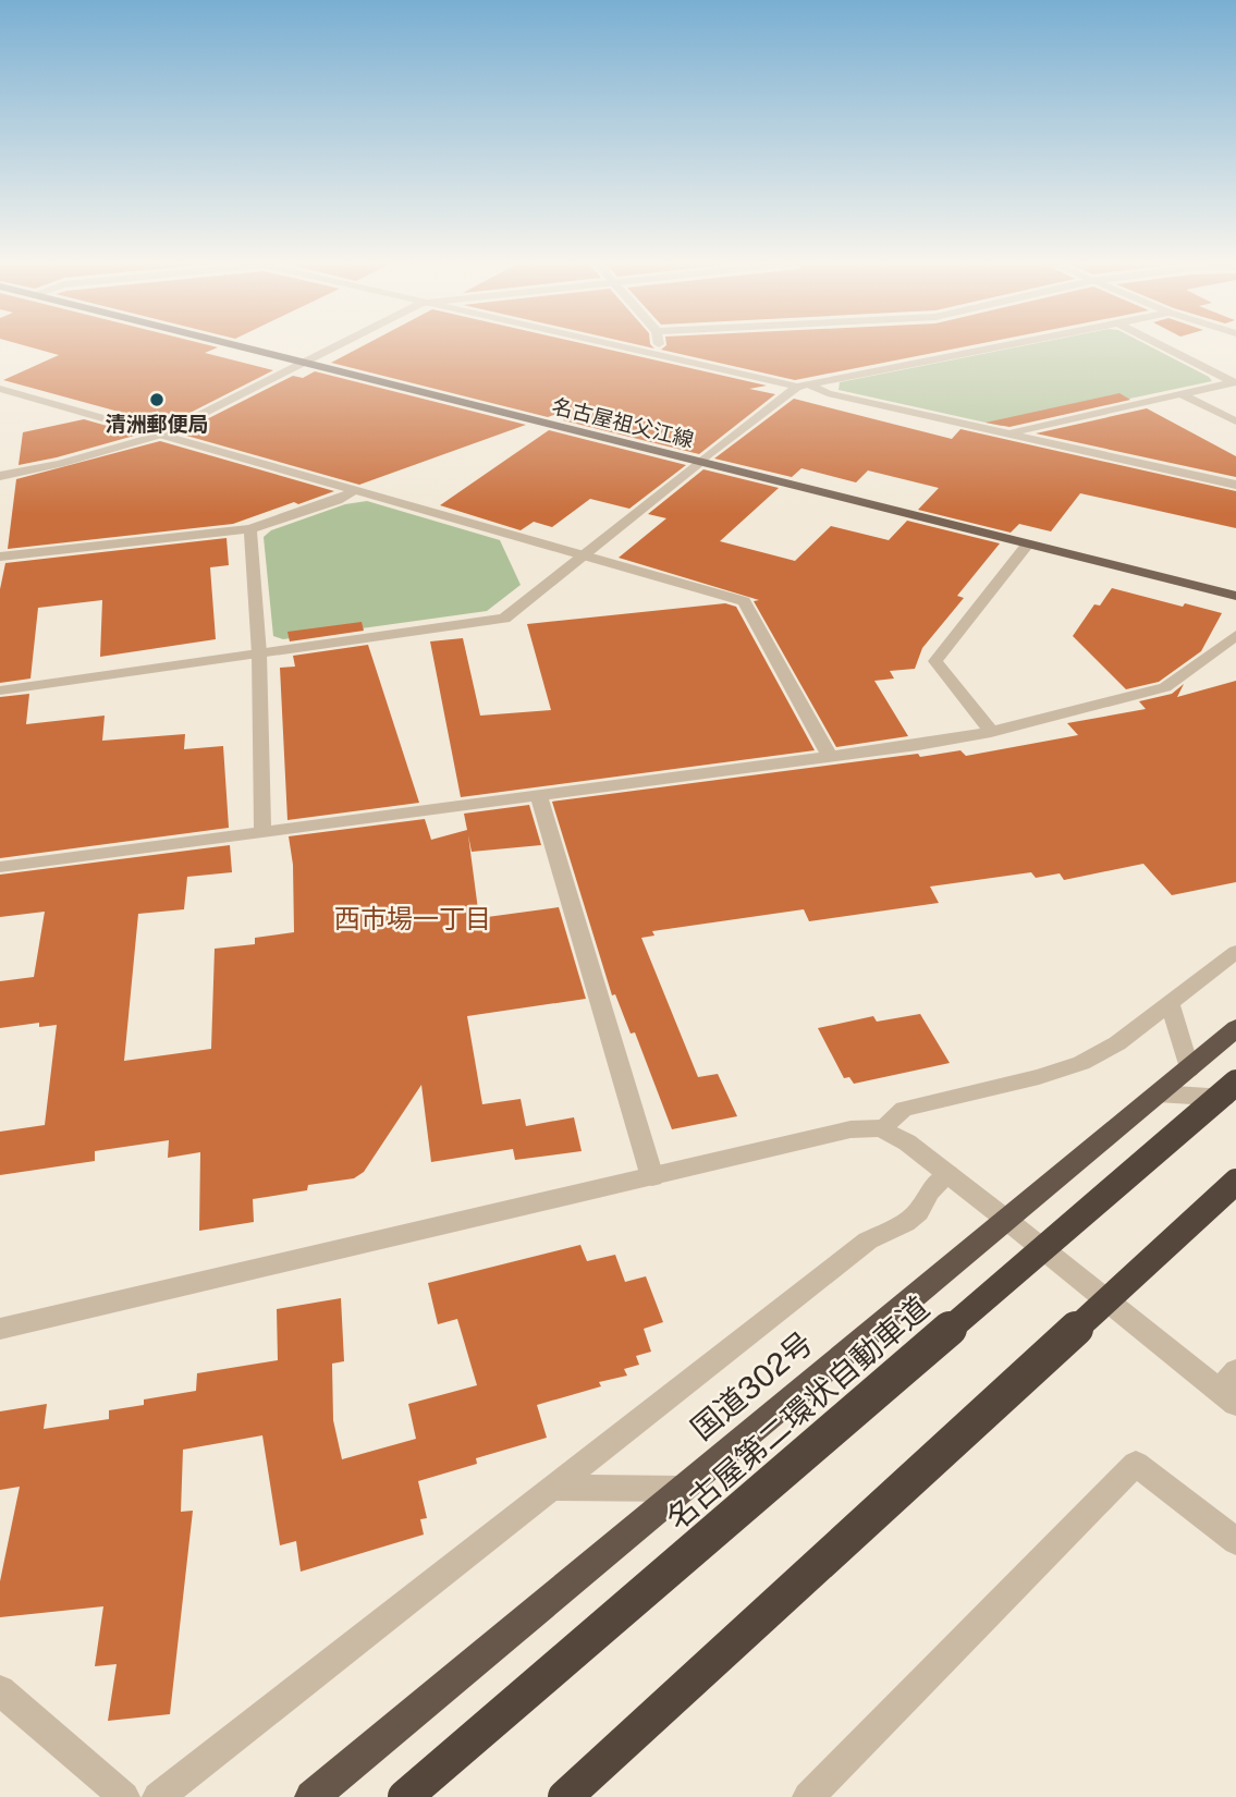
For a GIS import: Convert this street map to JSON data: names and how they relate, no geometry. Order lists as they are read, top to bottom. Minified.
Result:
{"streets":{"highway":["国道302号","名古屋第二環状自動車道"],"main road":["名古屋祖父江線"]},"districts":["西市場一丁目"],"places":["清洲郵便局"]}
